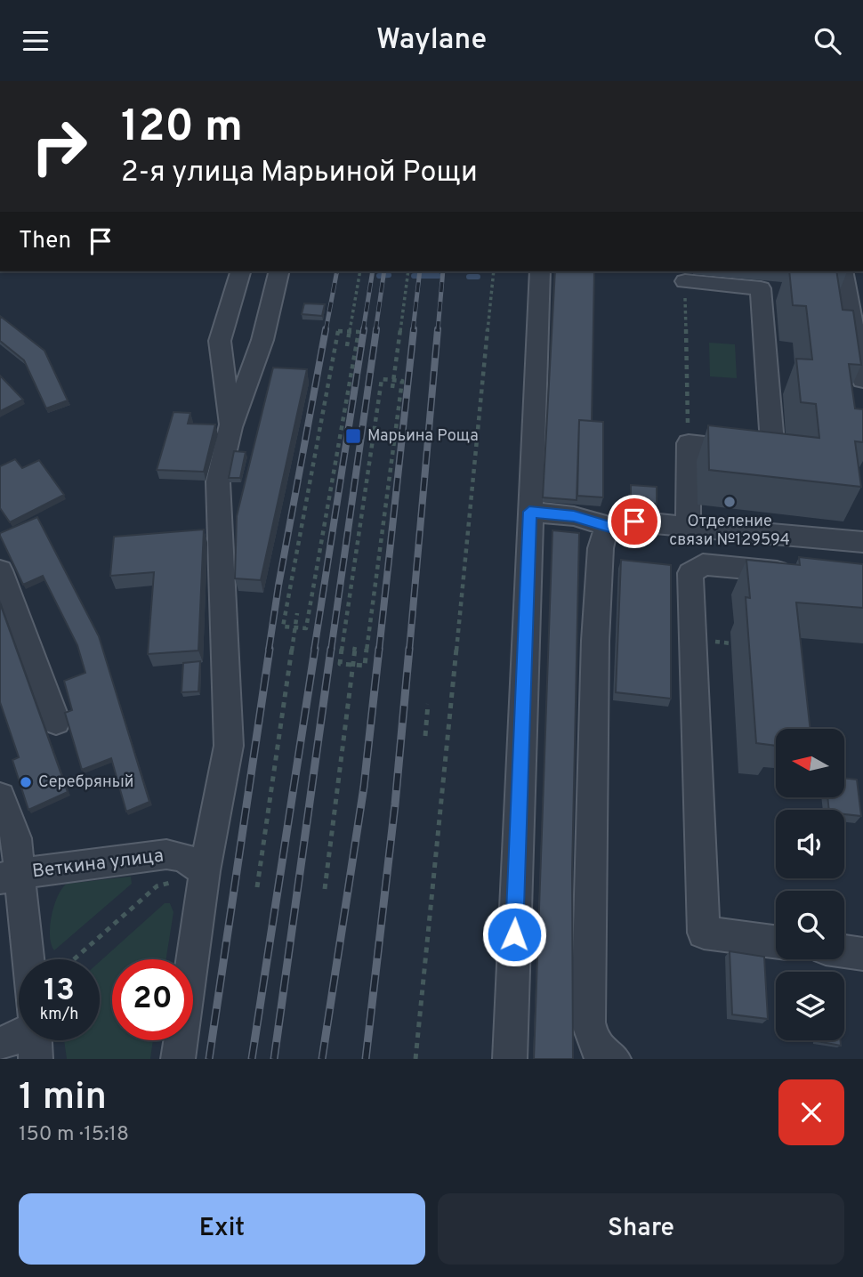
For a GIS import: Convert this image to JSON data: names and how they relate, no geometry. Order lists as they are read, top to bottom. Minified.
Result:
{"streets":{"street":["Веткина улица"]},"places":{"transit":["Марьина Роща"],"other":["Отделение связи №129594","Серебряный"]},"north":"left","page":{"header":"Waylane","turn":["120 m","2-я улица Марьиной Рощи"],"then":"Then","speed":"13 km/h","limit":"20","heading":["1 min","150 m · 15:18"],"buttons":["Exit","Share"]}}
